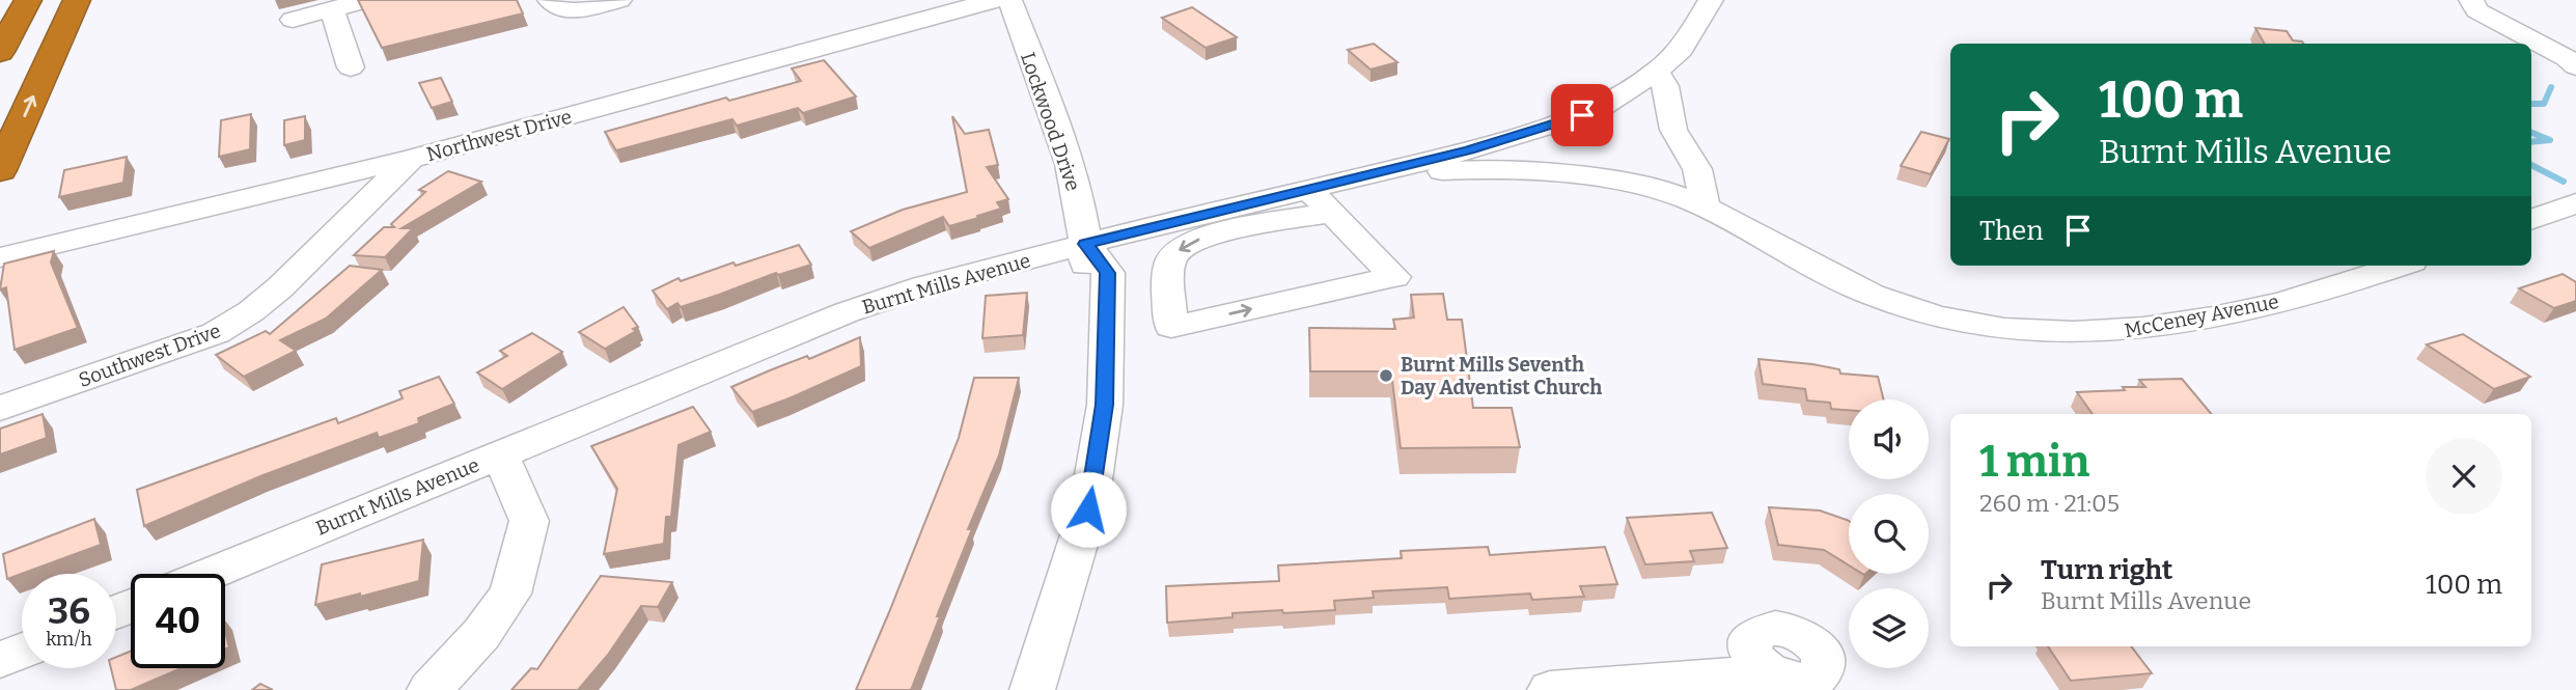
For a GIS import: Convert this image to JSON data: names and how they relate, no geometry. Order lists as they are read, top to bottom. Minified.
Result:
{"streets":{"street":["Lockwood Drive","Northwest Drive","Burnt Mills Avenue","McCeney Avenue","Southwest Drive"]},"crossings":[["Lockwood Drive","Burnt Mills Avenue"],["Northwest Drive","Southwest Drive"],["Burnt Mills Avenue","McCeney Avenue"]],"places":["Burnt Mills Seventh Day Adventist Church"],"page":{"turn":["100 m","Burnt Mills Avenue"],"then":"Then","heading":["1 min","260 m · 21:05"],"list":[{"name":"Turn right","note":"Burnt Mills Avenue","value":"100 m"}],"speed":"36 km/h","limit":"40"}}
